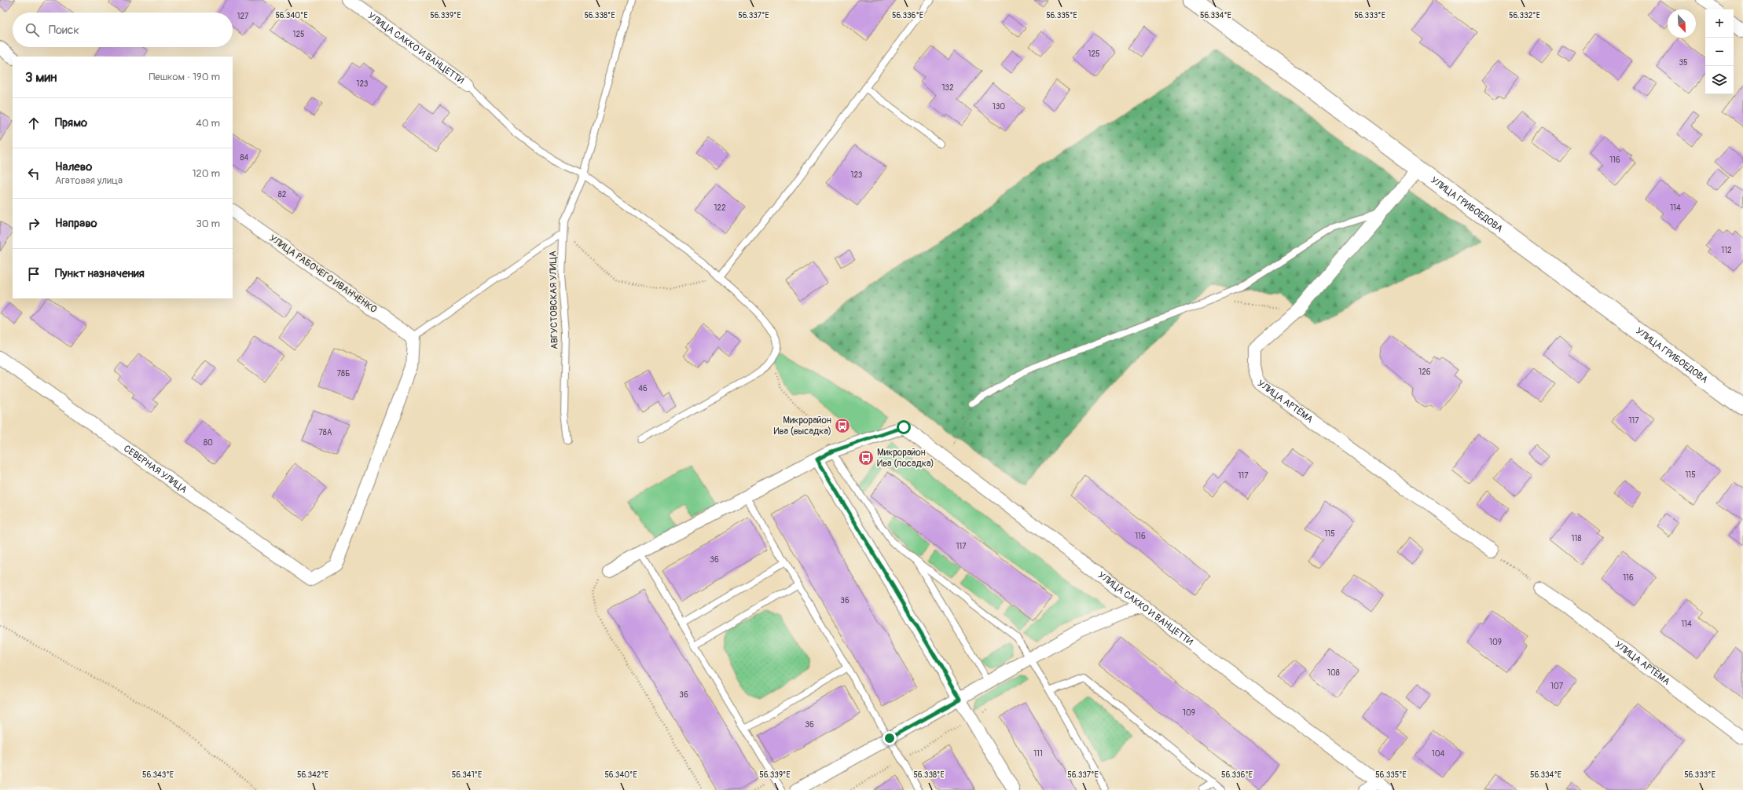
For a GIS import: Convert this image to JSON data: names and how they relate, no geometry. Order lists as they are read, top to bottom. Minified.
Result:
{"streets":{"street":["УЛИЦА САККО И ВАНЦЕТТИ","УЛИЦА ГРИБОЕДОВА","УЛИЦА РАБОЧЕГО ИВАНЧЕНКО","УЛИЦА АРТЁМА","СЕВЕРНАЯ УЛИЦА"],"lane":["АВГУСТОВСКАЯ УЛИЦА"]},"crossings":[["УЛИЦА ГРИБОЕДОВА","УЛИЦА АРТЁМА"],["УЛИЦА РАБОЧЕГО ИВАНЧЕНКО","СЕВЕРНАЯ УЛИЦА"]],"places":{"bus stop":["Микрорайон Ива (высадка)","Микрорайон Ива (посадка)"]},"house_numbers":["127","125","125","35","123","132","130","84","116","123","82","122","114","112","126","78Б","46","117","78А","80","115","117","115","116","118","117","36","116","36","114","109","108","107","36","109","36","111","104"],"north":"bottom right","page":{"map_buttons":["+","−"],"search":"Поиск","heading":["3 мин","Пешком · 190 m"],"list":[["Прямо","40 m"],["Налево","Агатовая улица","120 m"],["Направо","30 m"],"Пункт назначения"]},"coordinates":["56.340°E","56.339°E","56.338°E","56.337°E","56.336°E","56.335°E","56.334°E","56.333°E","56.332°E","56.343°E","56.342°E","56.341°E"]}
